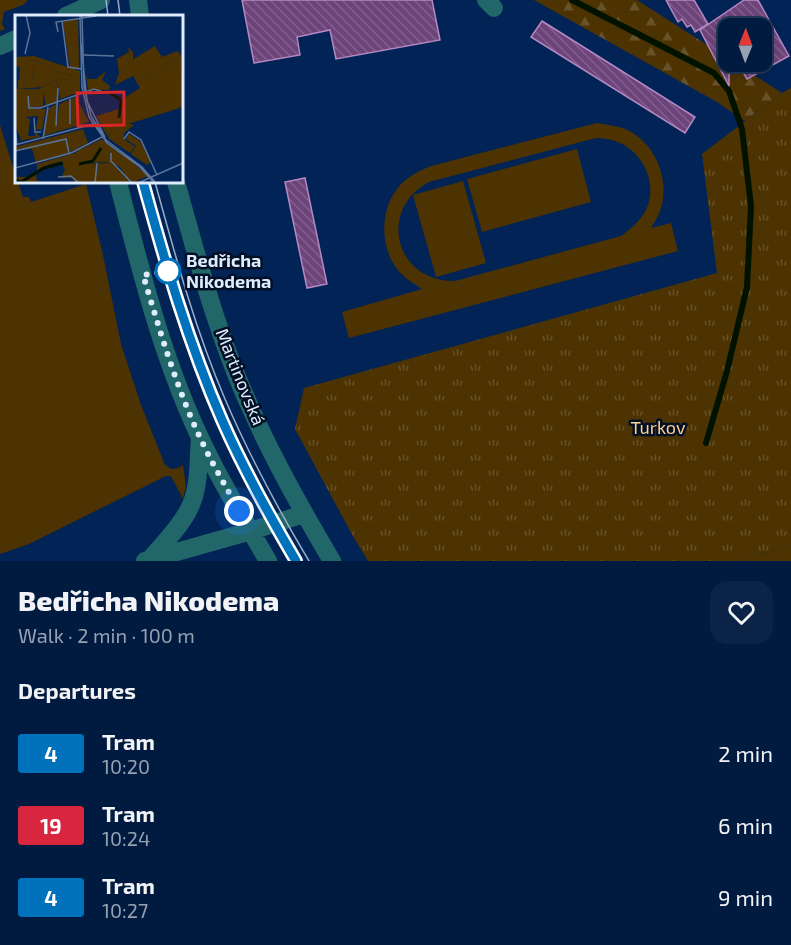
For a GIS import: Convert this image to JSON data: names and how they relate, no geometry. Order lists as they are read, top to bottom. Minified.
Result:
{"streets":{"street":["Martinovská"]},"parks":["Turkov"],"places":["Bedřicha Nikodema"],"lines":["tram line 4"],"north":"top","page":{"heading":[["Bedřicha Nikodema","Walk · 2 min · 100 m"],"Departures"],"list":[{"mark":"4","name":"Tram","note":"10:20","value":"2 min"},{"mark":"19","name":"Tram","note":"10:24","value":"6 min"},{"mark":"4","name":"Tram","note":"10:27","value":"9 min"}]}}
